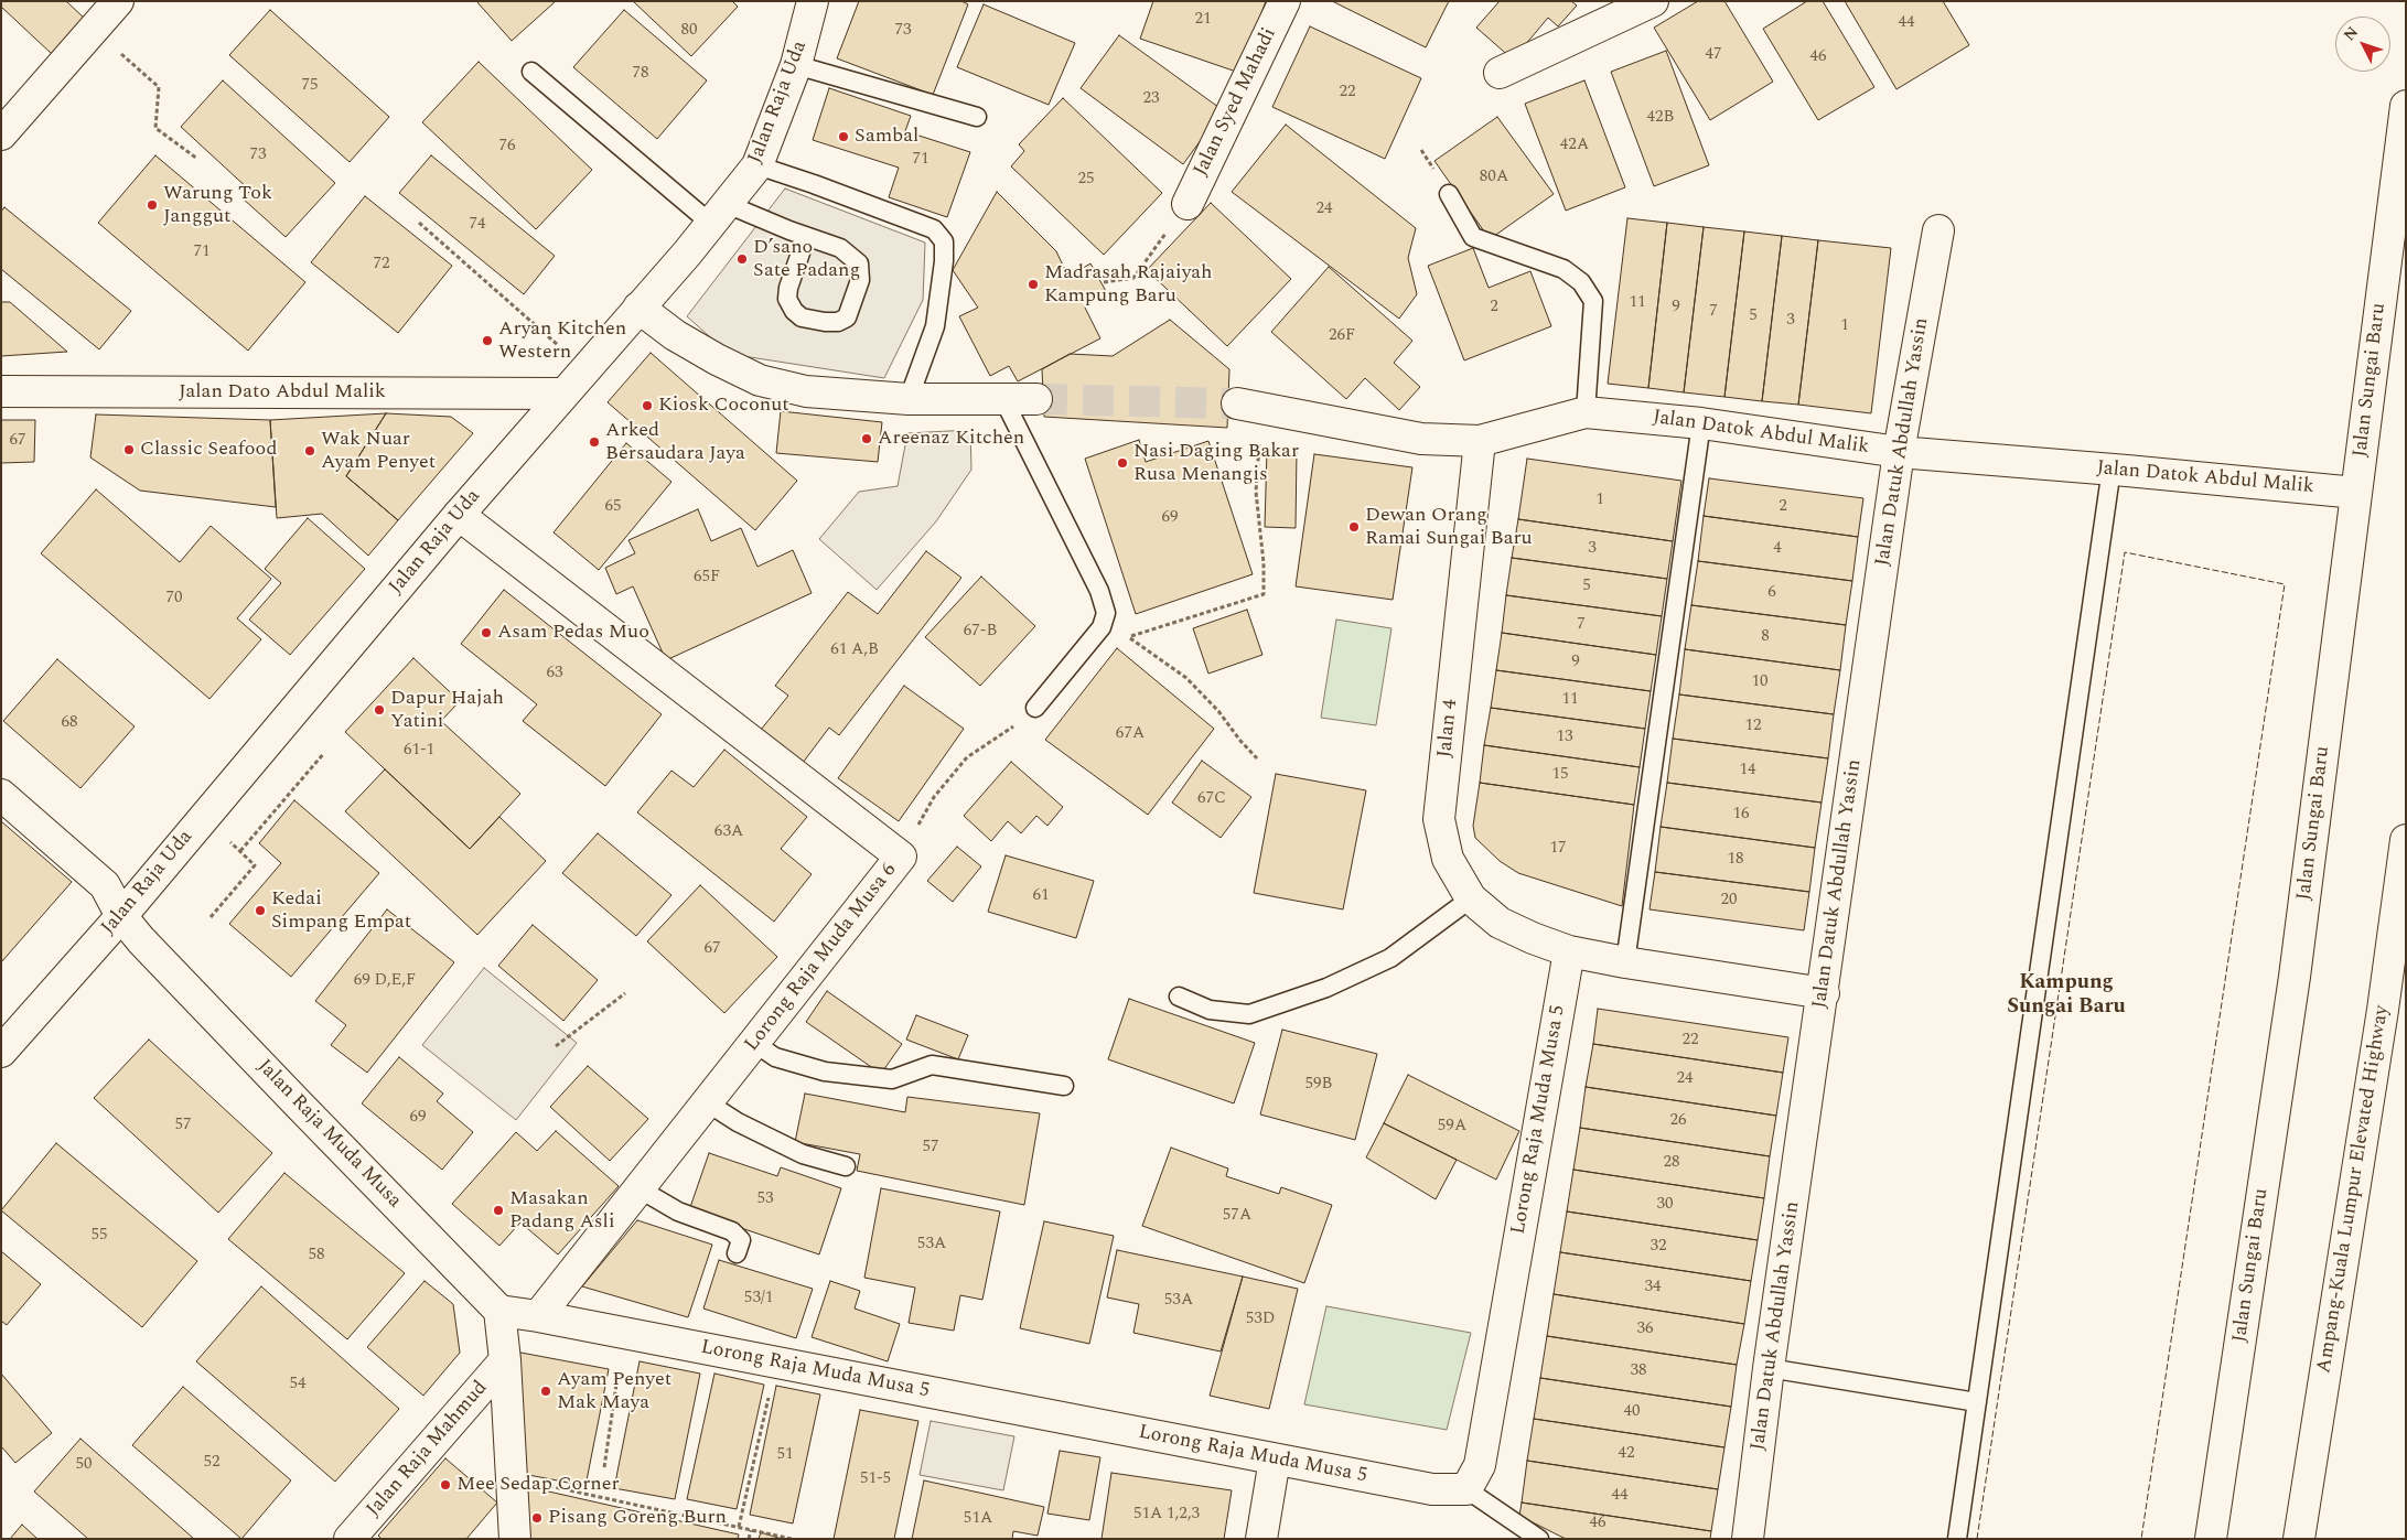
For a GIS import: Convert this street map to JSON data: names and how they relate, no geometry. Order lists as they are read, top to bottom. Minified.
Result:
{"streets":{"main road":["Jalan Raja Uda","Jalan Syed Mahadi","Jalan Sungai Baru","Jalan Dato Abdul Malik","Jalan Datok Abdul Malik","Jalan Datuk Abdullah Yassin","Jalan 4","Lorong Raja Muda Musa 6","Lorong Raja Muda Musa 5","Jalan Raja Muda Musa","Ampang-Kuala Lumpur Elevated Highway","Jalan Raja Mahmud"]},"crossings":[["Jalan Raja Uda","Jalan Dato Abdul Malik"],["Jalan Raja Uda","Lorong Raja Muda Musa 6"],["Jalan Raja Uda","Jalan Raja Muda Musa"],["Jalan Sungai Baru","Jalan Datok Abdul Malik"],["Jalan Datok Abdul Malik","Jalan Datuk Abdullah Yassin"],["Jalan Datok Abdul Malik","Jalan 4"],["Jalan Datuk Abdullah Yassin","Jalan 4"],["Jalan 4","Lorong Raja Muda Musa 5"],["Lorong Raja Muda Musa 6","Lorong Raja Muda Musa 5"],["Lorong Raja Muda Musa 5","Jalan Raja Muda Musa"]],"districts":["Kampung Sungai Baru"],"places":["Sambal","Warung Tok Janggut","D’sano Sate Padang","Madrasah Rajaiyah Kampung Baru","Aryan Kitchen Western","Kiosk Coconut","Areenaz Kitchen","Arked Bersaudara Jaya","Classic Seafood","Wak Nuar Ayam Penyet","Nasi Daging Bakar Rusa Menangis","Dewan Orang Ramai Sungai Baru","Asam Pedas Muo","Dapur Hajah Yatini","Kedai Simpang Empat","Masakan Padang Asli","Ayam Penyet Mak Maya","Mee Sedap Corner","Pisang Goreng Burn"],"house_numbers":["21","44","80","73","47","46","78","75","22","23","42B","42A","76","73","71","80A","25","24","74","71","72","11","2","9","7","5","3","1","26F","67","1","65","2","69","3","4","65F","5","6","70","7","67-B","8","61 A,B","9","63","10","11","68","12","67A","13","61-1","14","15","67C","16","63A","17","18","61","20","67","69 D,E,F","22","24","59B","69","26","57","59A","57","28","53","30","57A","55","53A","32","58","34","53/1","53A","53D","36","38","54","40","42","51","52","50","51-5","44","51A 1,2,3","51A","46"],"north":"top left"}
